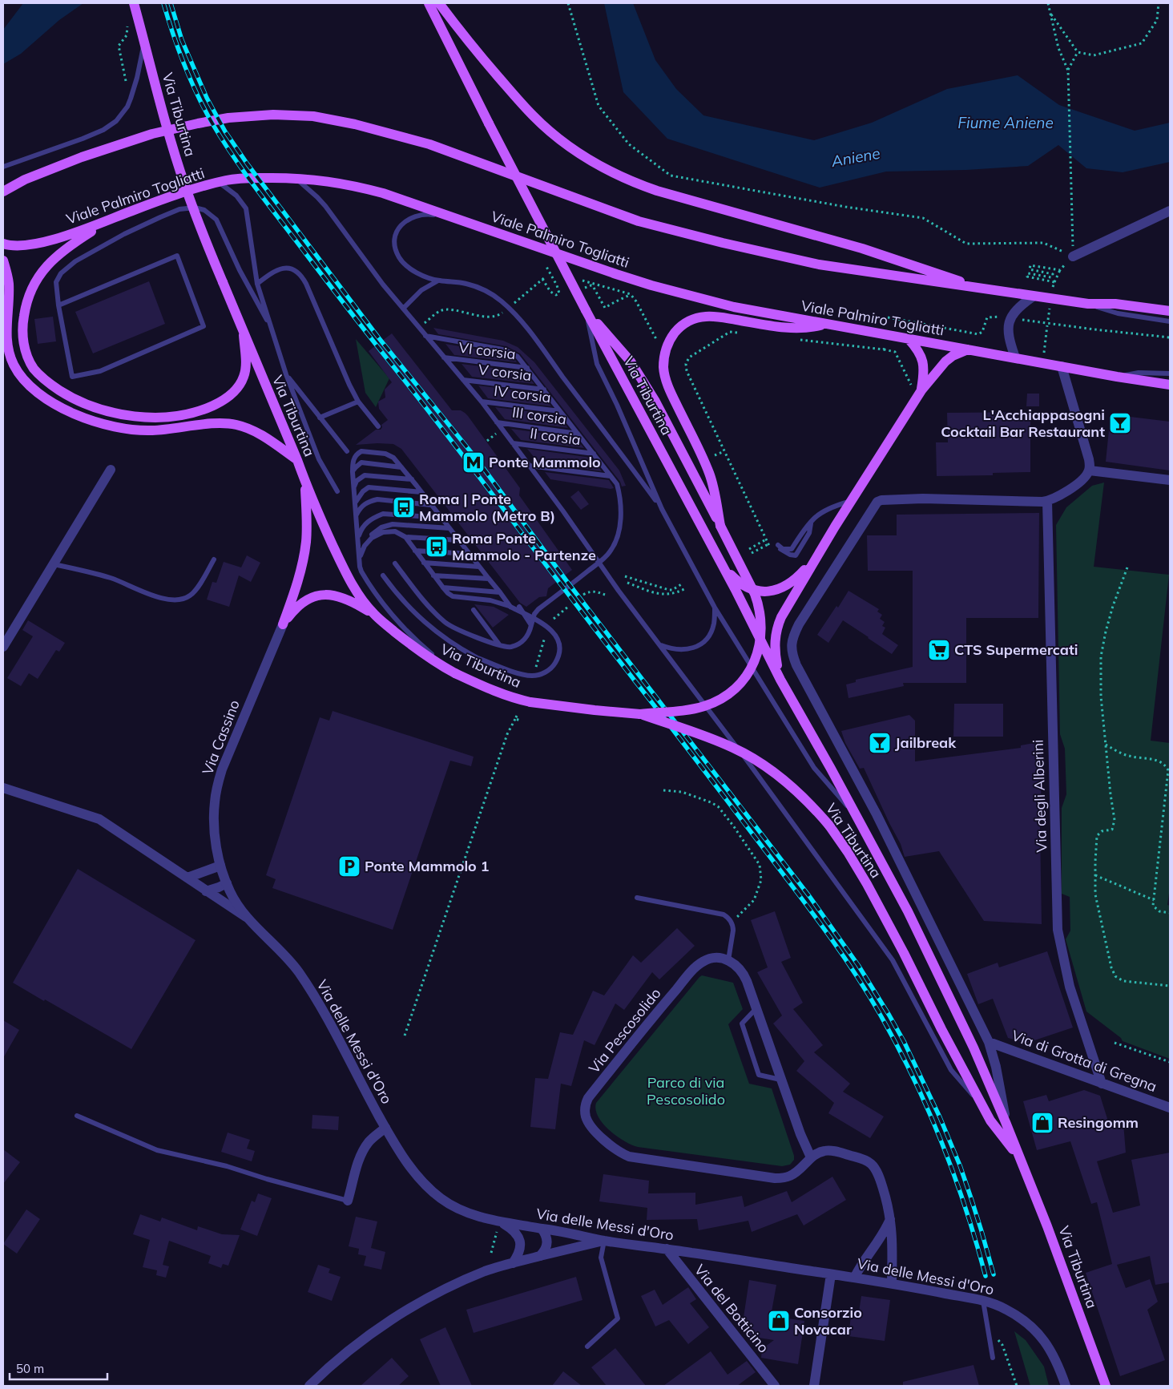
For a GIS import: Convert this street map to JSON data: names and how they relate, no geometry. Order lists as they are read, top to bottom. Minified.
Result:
{"streets":{"main road":["Via Tiburtina","Viale Palmiro Togliatti"],"street":["Via Cassino","Via degli Alberini","Via Pescosolido","Via delle Messi d'Oro","Via di Grotta di Gregna","Via del Botticino"],"lane":["VI corsia","V corsia","IV corsia","III corsia","II corsia"]},"crossings":[["Via Tiburtina","Via degli Alberini"],["Via Tiburtina","Via di Grotta di Gregna"],["Via Cassino","Via delle Messi d'Oro"],["Via degli Alberini","Via di Grotta di Gregna"],["Via Pescosolido","Via delle Messi d'Oro"],["Via delle Messi d'Oro","Via del Botticino"]],"water":["Fiume Aniene","Aniene"],"parks":["Parco di via Pescosolido"],"places":{"bar":["L'Acchiappasogni Cocktail Bar Restaurant","Jailbreak"],"metro station":["Ponte Mammolo"],"bus stop":["Roma | Ponte Mammolo (Metro B)","Roma Ponte Mammolo - Partenze"],"supermarket":["CTS Supermercati"],"parking":["Ponte Mammolo 1"],"shop":["Resingomm","Consorzio Novacar"]},"scale_bar":"50 m"}
